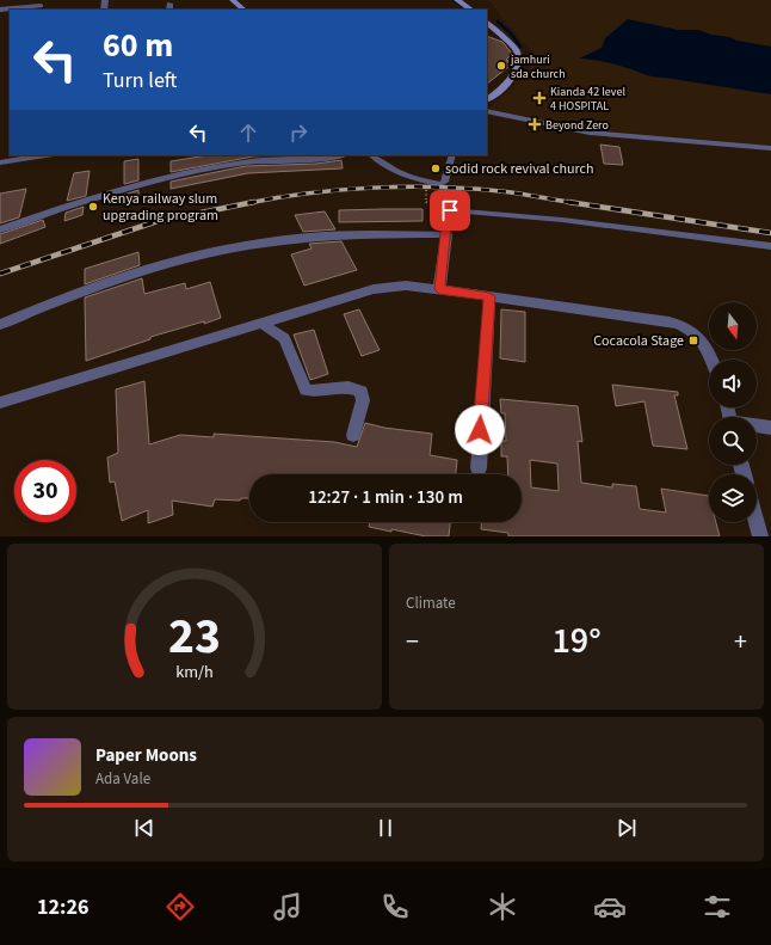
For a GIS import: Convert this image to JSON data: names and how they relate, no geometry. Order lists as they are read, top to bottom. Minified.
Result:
{"places":{"other":["jamhuri sda church","sodid rock revival church","Kenya railway slum upgrading program"],"health":["Kianda 42 level 4 HOSPITAL","Beyond Zero"],"transit":["Cocacola Stage"]},"north":"bottom","page":{"turn":["60 m","Turn left"],"limit":"30","trip":"12:27 · 1 min · 130 m","tile":"Climate","heat":["−","19°","+"],"song":["Paper Moons","Ada Vale"],"tabs":"12:26","gauge":["23","km/h"]}}
